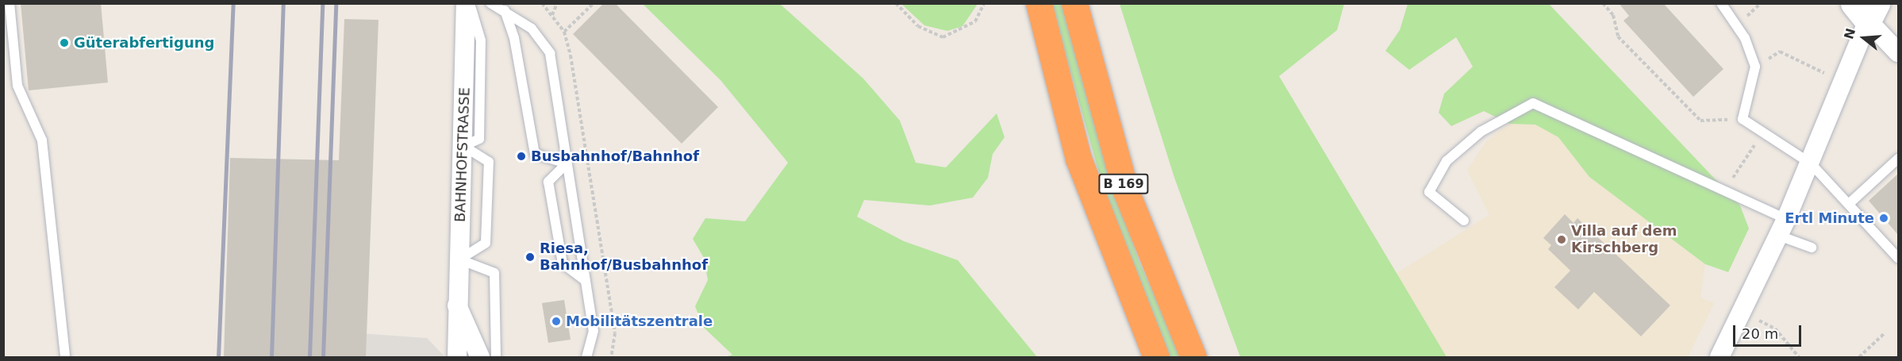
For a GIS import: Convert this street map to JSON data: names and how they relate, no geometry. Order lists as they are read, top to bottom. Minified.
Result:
{"streets":{"highway":["B 169"],"street":["BAHNHOFSTRASSE"]},"places":["Güterabfertigung","Busbahnhof/Bahnhof","Ertl Minute","Villa auf dem Kirschberg","Riesa, Bahnhof/Busbahnhof","Mobilitätszentrale"],"scale_bar":"20 m","north":"left"}
